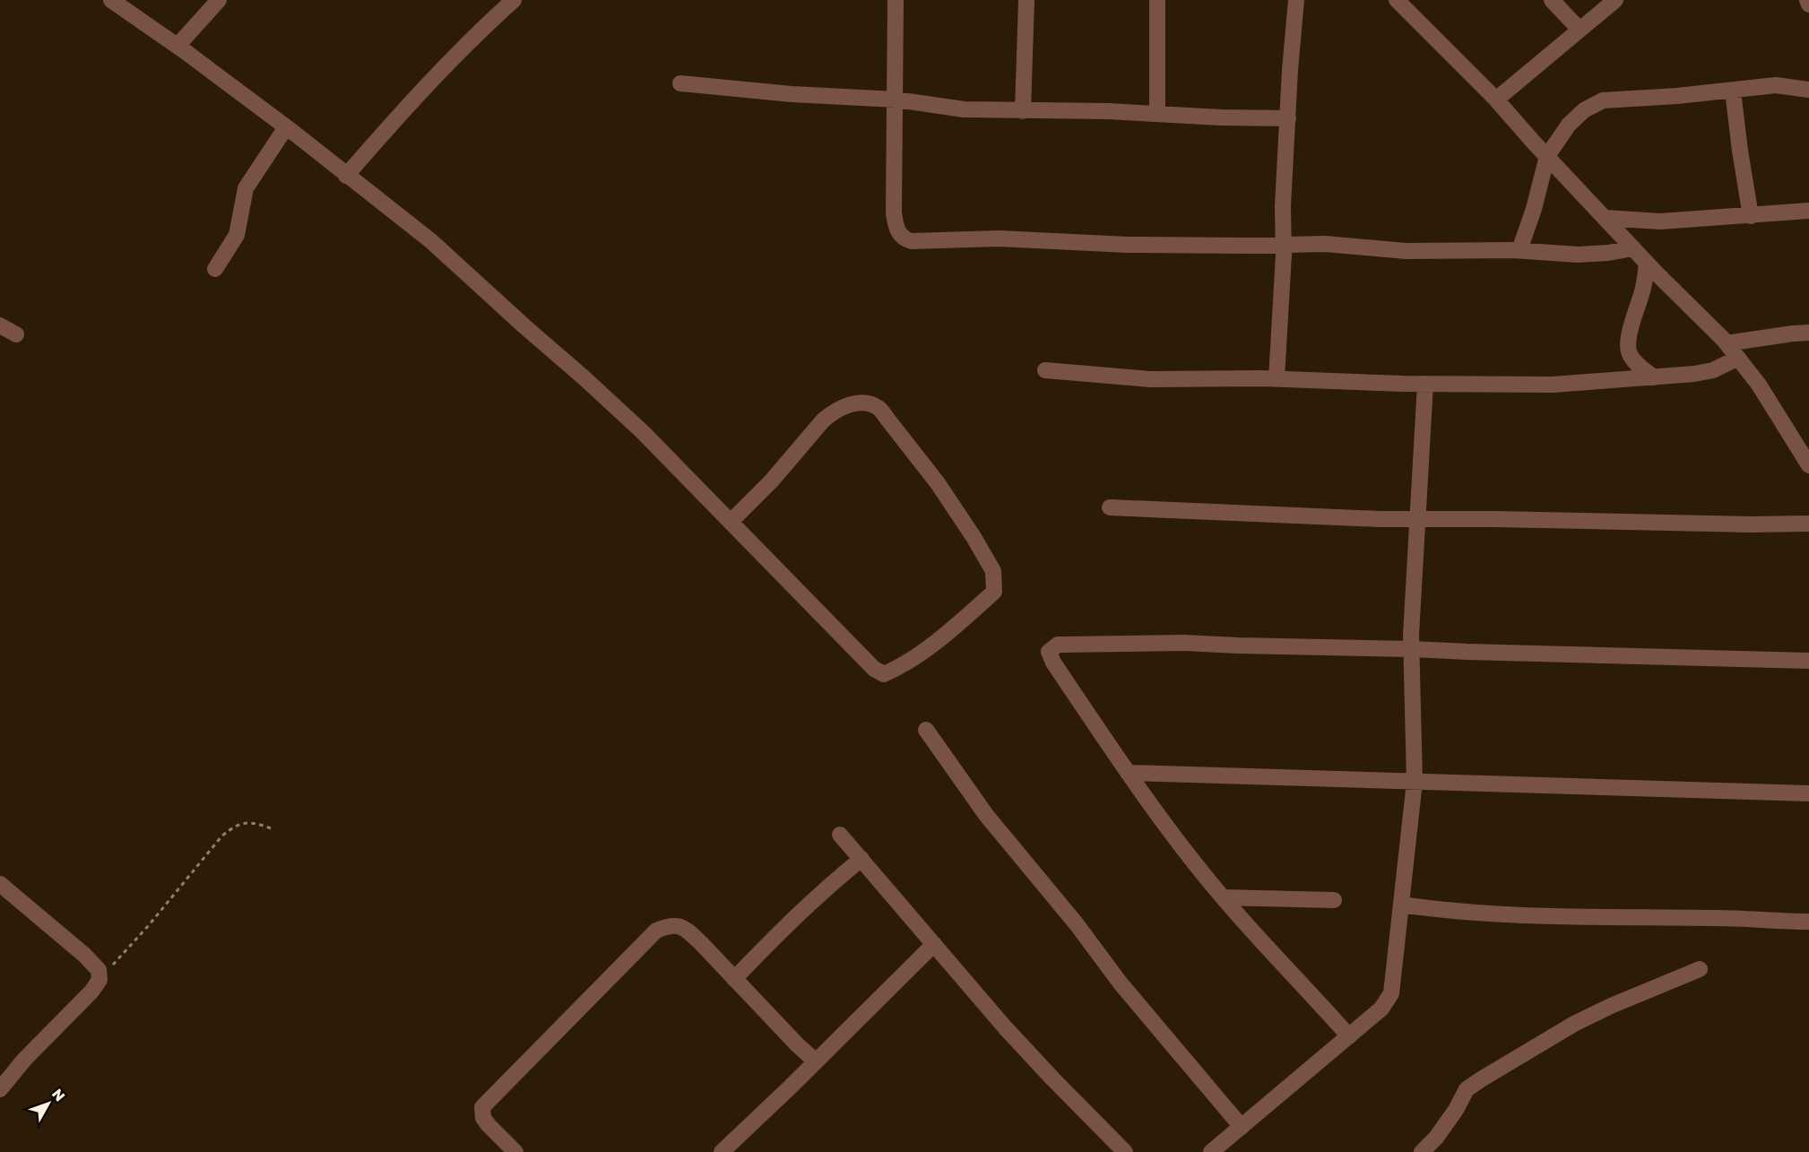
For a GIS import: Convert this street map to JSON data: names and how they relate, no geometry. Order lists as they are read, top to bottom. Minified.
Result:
{"north":"top right"}
